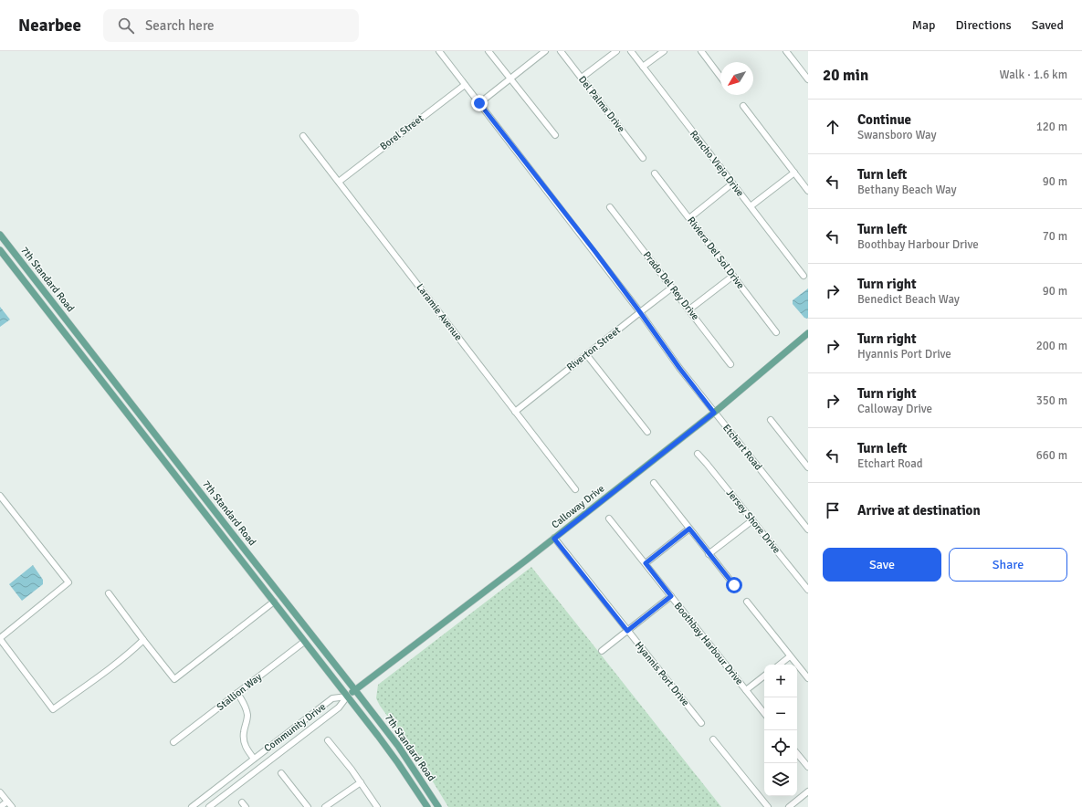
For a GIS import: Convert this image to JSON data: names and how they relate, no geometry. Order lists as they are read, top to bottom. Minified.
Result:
{"streets":{"main road":["7th Standard Road","Calloway Drive"],"street":["Del Palma Drive","Borel Street","Rancho Viejo Drive","Riviera Del Sol Drive","Prado Del Rey Drive","Laramie Avenue","Riverton Street","Etchart Road","Jersey Shore Drive","Boothbay Harbour Drive","Hyannis Port Drive","Stallion Way","Community Drive"]},"crossings":[["Borel Street","Laramie Avenue"],["Borel Street","Etchart Road"],["7th Standard Road","Calloway Drive"],["7th Standard Road","Stallion Way"],["7th Standard Road","Community Drive"],["Prado Del Rey Drive","Riverton Street"],["Laramie Avenue","Riverton Street"],["Riverton Street","Etchart Road"],["Etchart Road","Calloway Drive"],["Calloway Drive","Hyannis Port Drive"],["Calloway Drive","Community Drive"]],"north":"bottom left","page":{"header":"Nearbee","search":"Search here","nav":["Map","Directions","Saved"],"heading":["20 min","Walk · 1.6 km"],"list":[["Continue","Swansboro Way","120 m"],["Turn left","Bethany Beach Way","90 m"],["Turn left","Boothbay Harbour Drive","70 m"],["Turn right","Benedict Beach Way","90 m"],["Turn right","Hyannis Port Drive","200 m"],["Turn right","Calloway Drive","350 m"],["Turn left","Etchart Road","660 m"],"Arrive at destination"],"buttons":["Save","Share"],"map_buttons":["+","−"]}}
